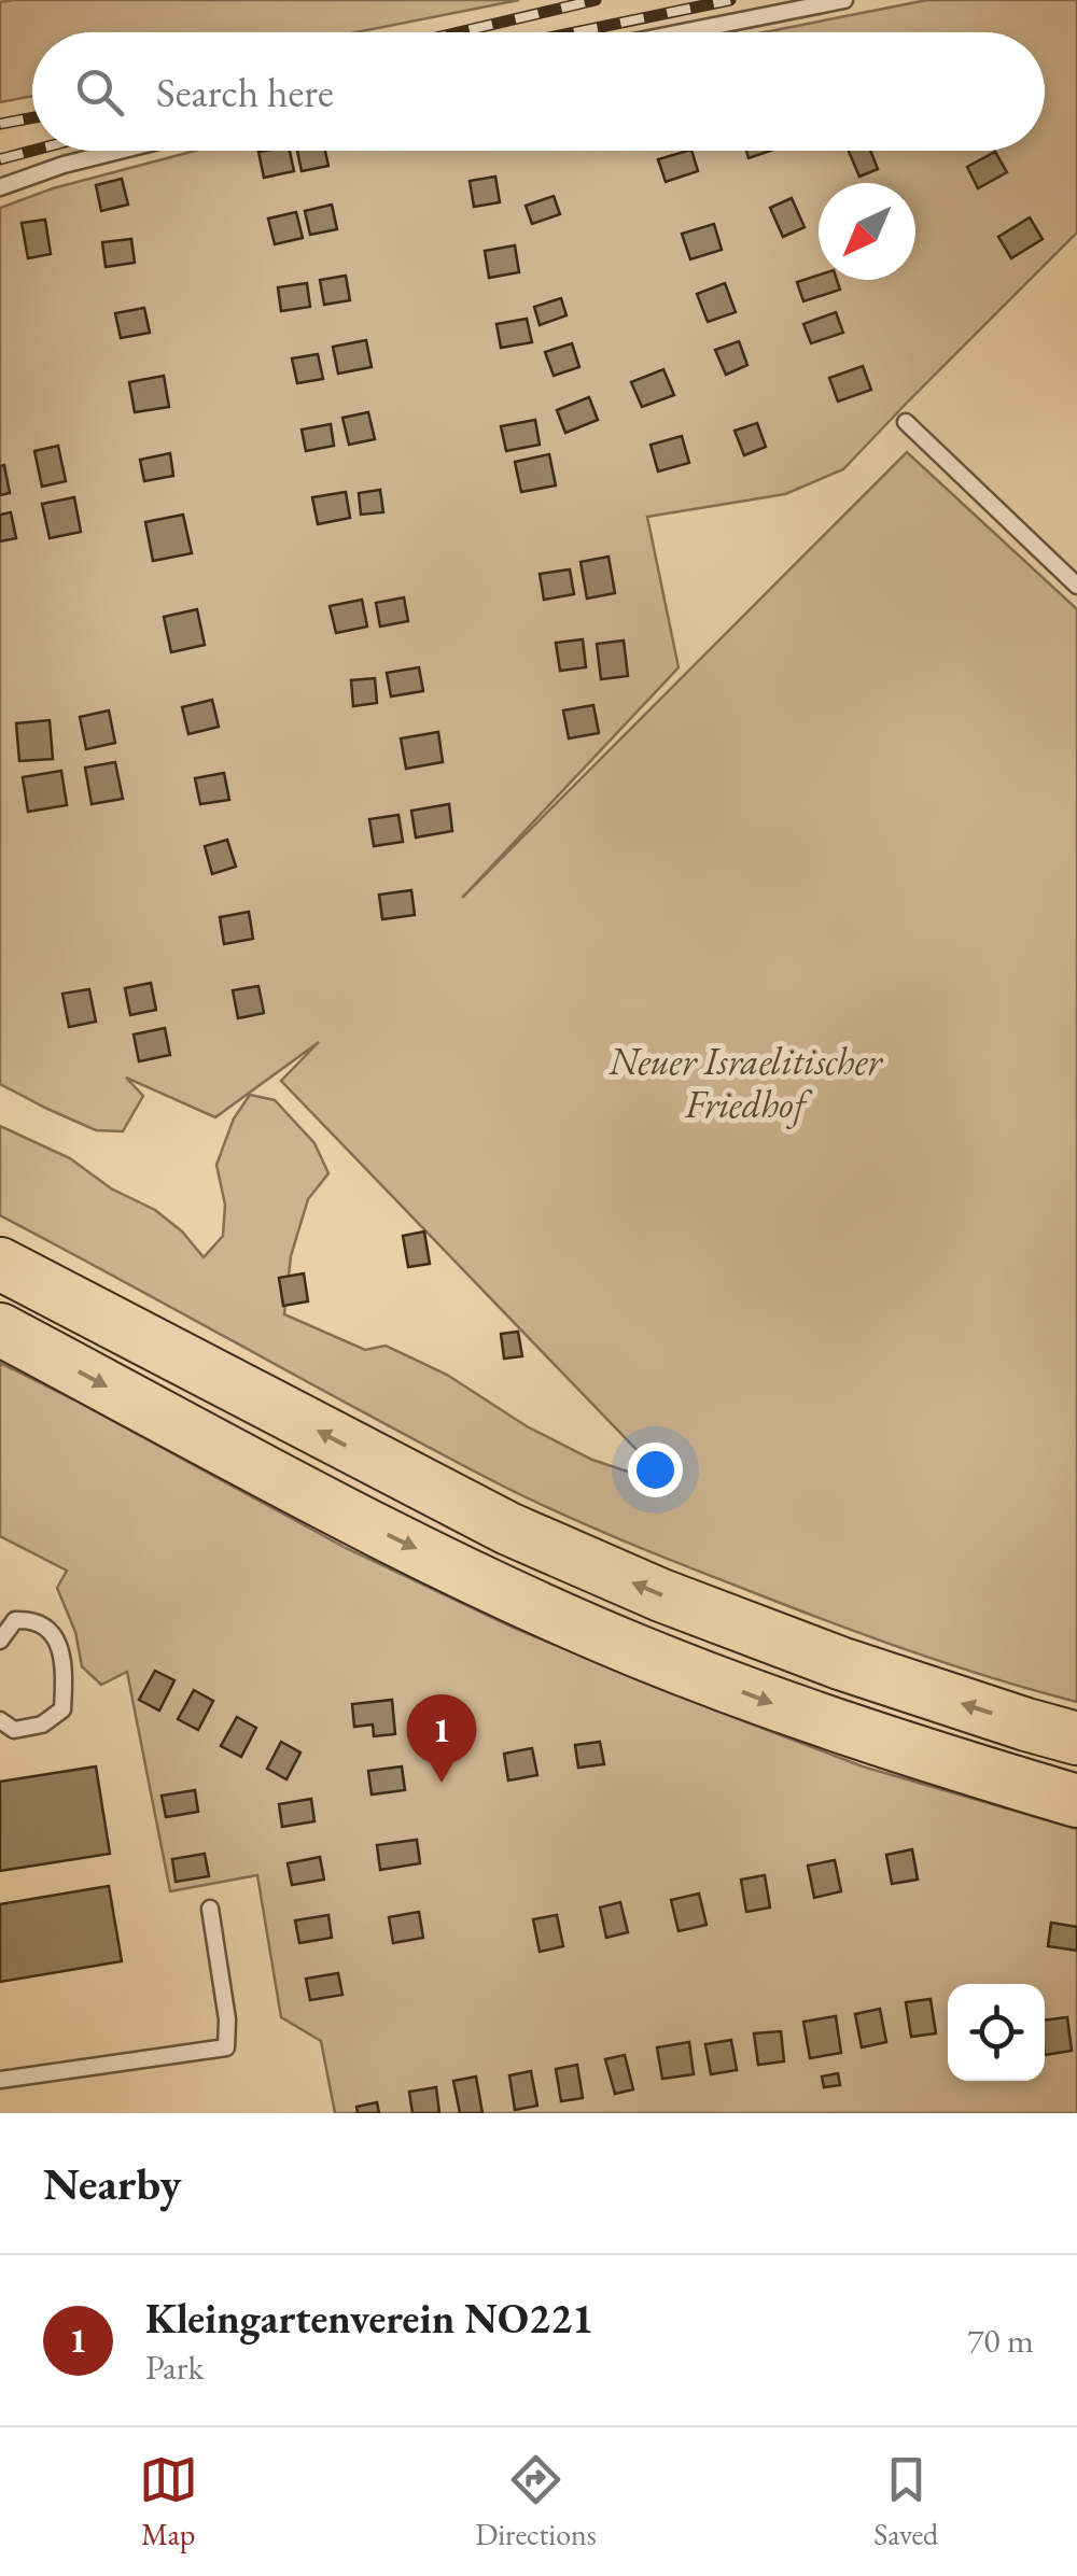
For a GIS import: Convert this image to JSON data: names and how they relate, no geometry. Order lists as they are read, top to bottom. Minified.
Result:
{"parks":["Neuer Israelitischer Friedhof"],"north":"bottom left","page":{"search":"Search here","pins":"1","heading":"Nearby","list":[{"mark":"1","name":"Kleingartenverein NO221","note":"Park","value":"70 m"}],"nav":["Map","Directions","Saved"]}}
